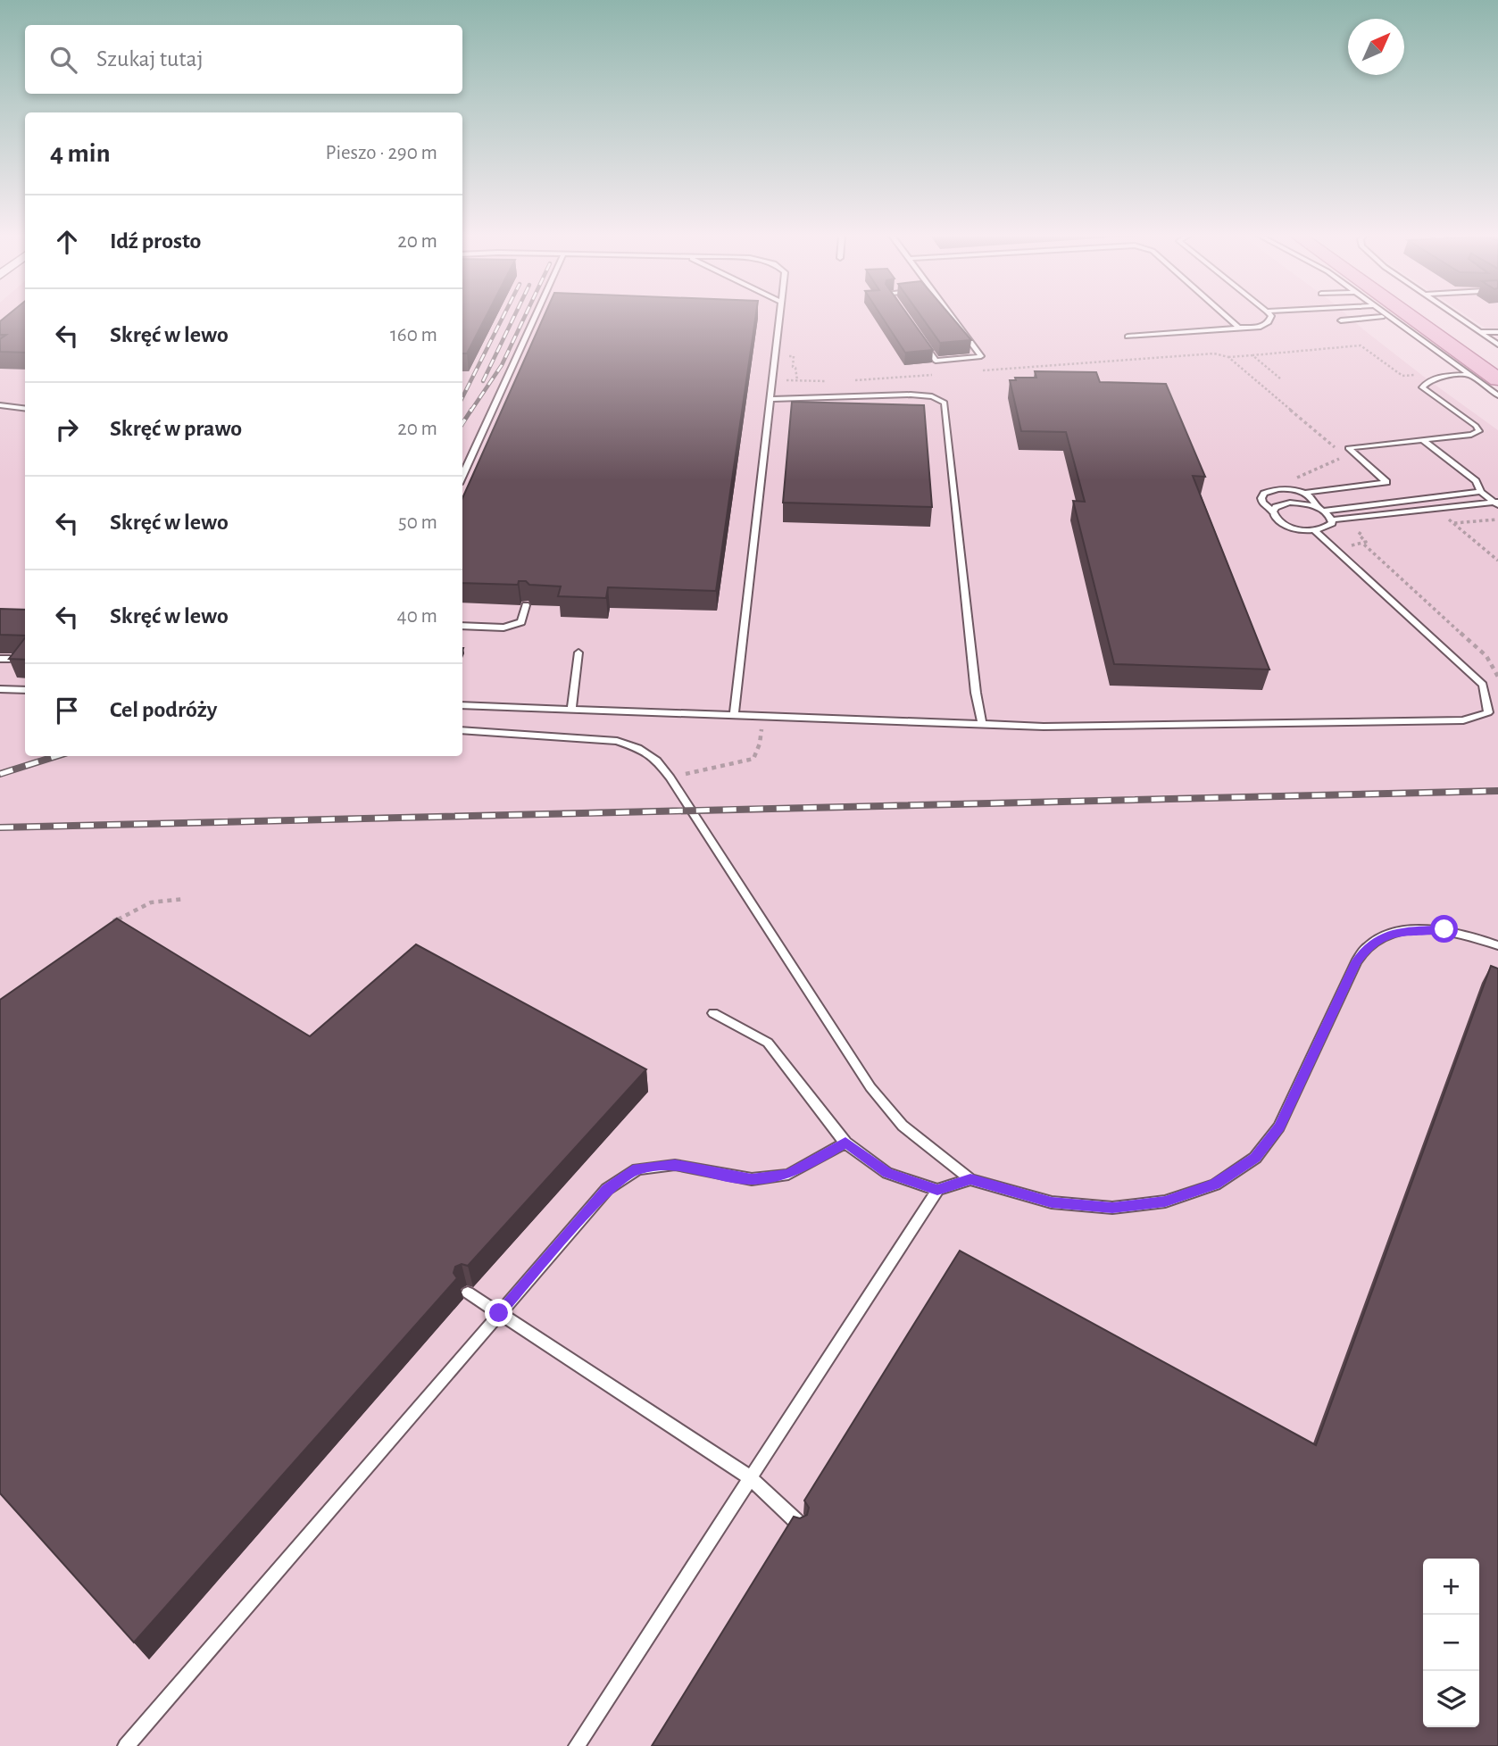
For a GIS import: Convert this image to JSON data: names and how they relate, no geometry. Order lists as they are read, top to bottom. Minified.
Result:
{"north":"top right","page":{"search":"Szukaj tutaj","heading":["4 min","Pieszo · 290 m"],"list":[["Idź prosto","20 m"],["Skręć w lewo","160 m"],["Skręć w prawo","20 m"],["Skręć w lewo","50 m"],["Skręć w lewo","40 m"],"Cel podróży"],"map_buttons":["+","−"]}}
